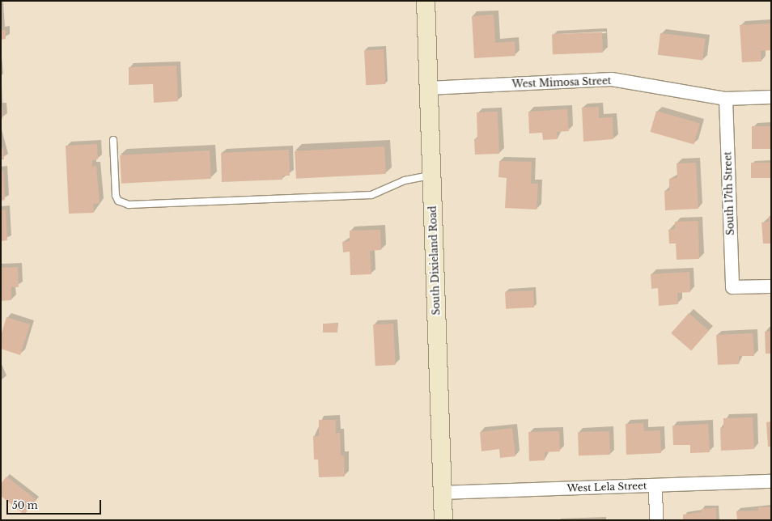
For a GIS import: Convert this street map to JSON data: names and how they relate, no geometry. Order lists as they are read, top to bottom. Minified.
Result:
{"streets":{"main road":["South Dixieland Road"],"street":["West Mimosa Street","South 17th Street","West Lela Street"]},"crossings":[["West Mimosa Street","South 17th Street"],["West Mimosa Street","South Dixieland Road"],["South Dixieland Road","West Lela Street"]],"scale_bar":"50 m"}
